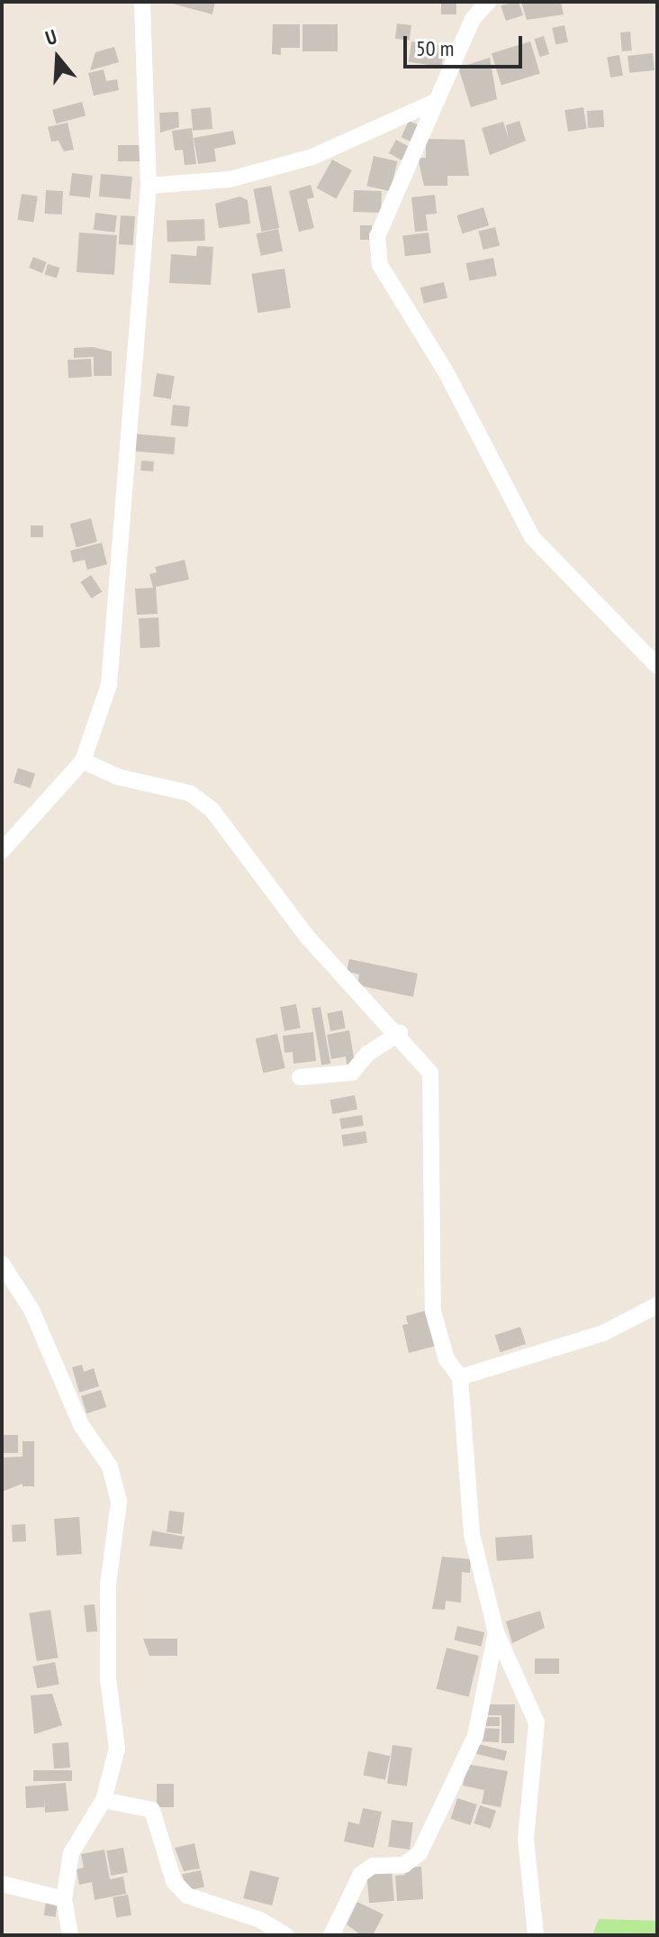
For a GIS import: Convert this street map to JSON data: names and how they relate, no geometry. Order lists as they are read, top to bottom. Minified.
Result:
{"scale_bar":"50 m","north":"top"}
